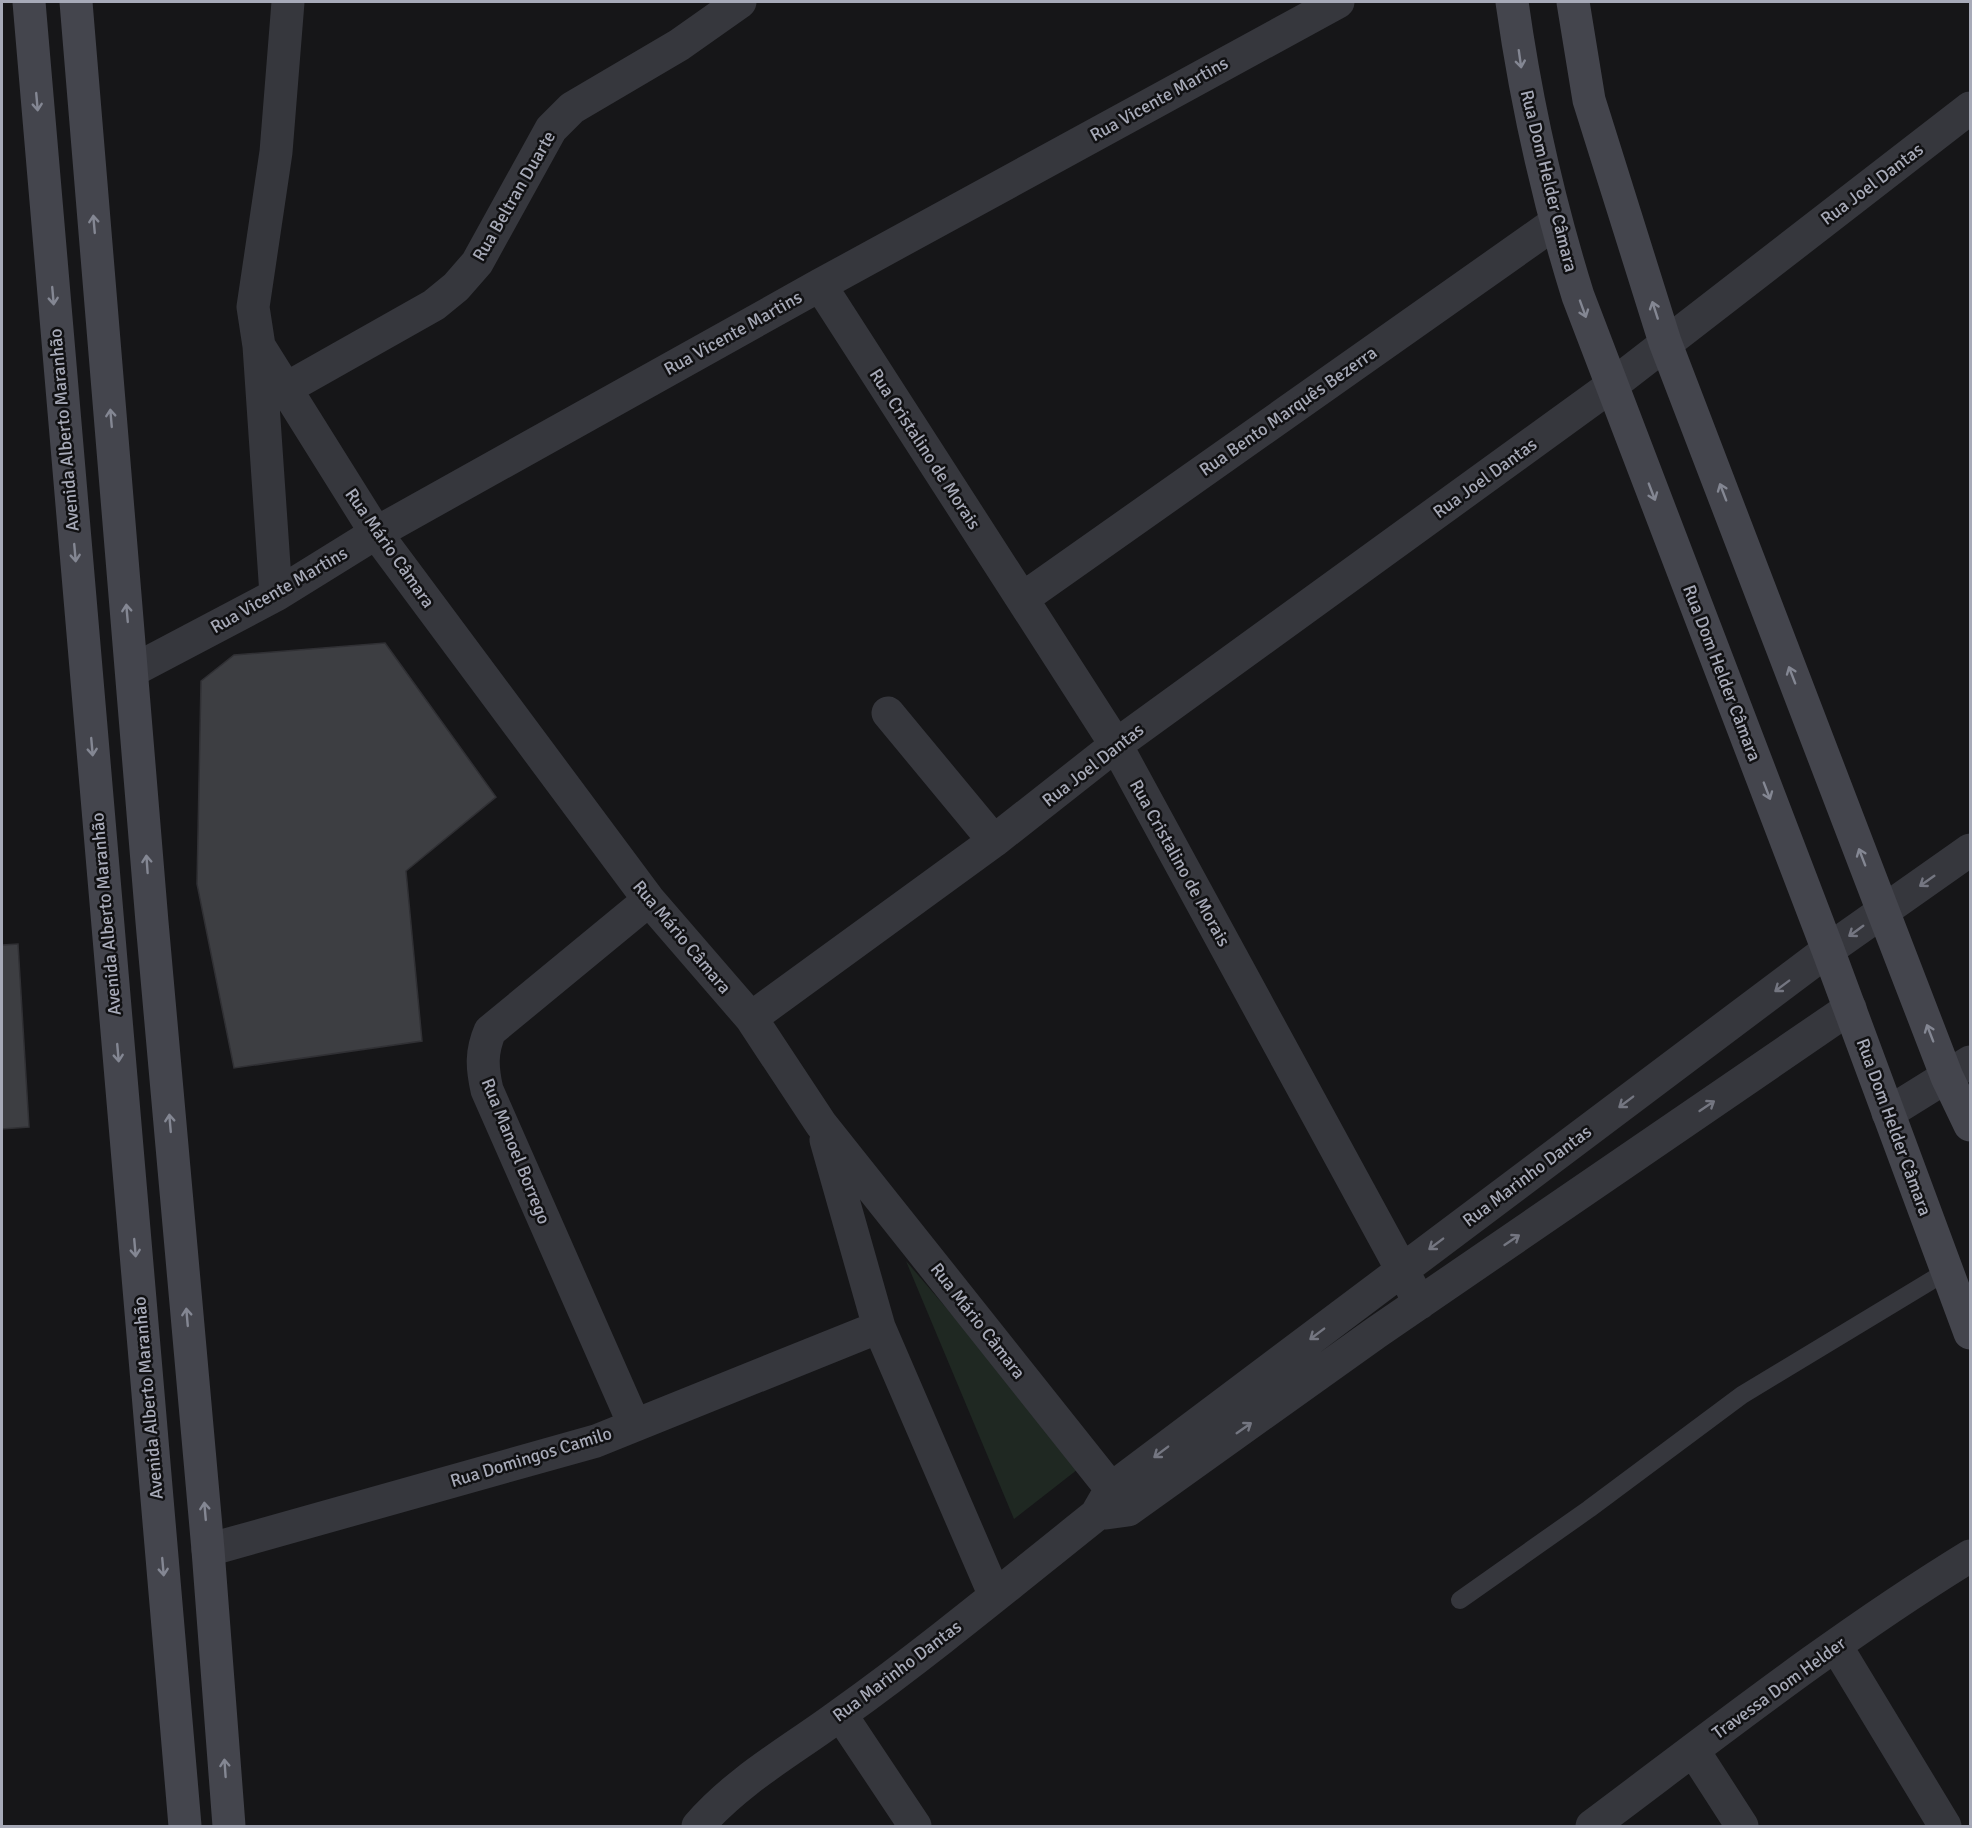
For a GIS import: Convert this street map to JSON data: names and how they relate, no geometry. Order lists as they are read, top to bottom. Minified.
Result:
{"streets":{"main road":["Rua Dom Helder Câmara","Avenida Alberto Maranhão"],"street":["Rua Vicente Martins","Rua Joel Dantas","Rua Beltran Duarte","Rua Bento Marquês Bezerra","Rua Cristalino de Morais","Rua Mário Câmara","Rua Manoel Borrego","Rua Marinho Dantas","Rua Domingos Camilo","Travessa Dom Helder"]},"crossings":[["Rua Vicente Martins","Rua Cristalino de Morais"],["Rua Vicente Martins","Rua Mário Câmara"],["Rua Dom Helder Câmara","Rua Joel Dantas"],["Rua Dom Helder Câmara","Rua Bento Marquês Bezerra"],["Rua Dom Helder Câmara","Rua Marinho Dantas"],["Rua Joel Dantas","Rua Cristalino de Morais"],["Rua Joel Dantas","Rua Mário Câmara"],["Rua Beltran Duarte","Rua Mário Câmara"],["Rua Bento Marquês Bezerra","Rua Cristalino de Morais"],["Rua Cristalino de Morais","Rua Marinho Dantas"],["Rua Mário Câmara","Rua Manoel Borrego"],["Rua Mário Câmara","Rua Marinho Dantas"],["Rua Manoel Borrego","Rua Domingos Camilo"]]}
